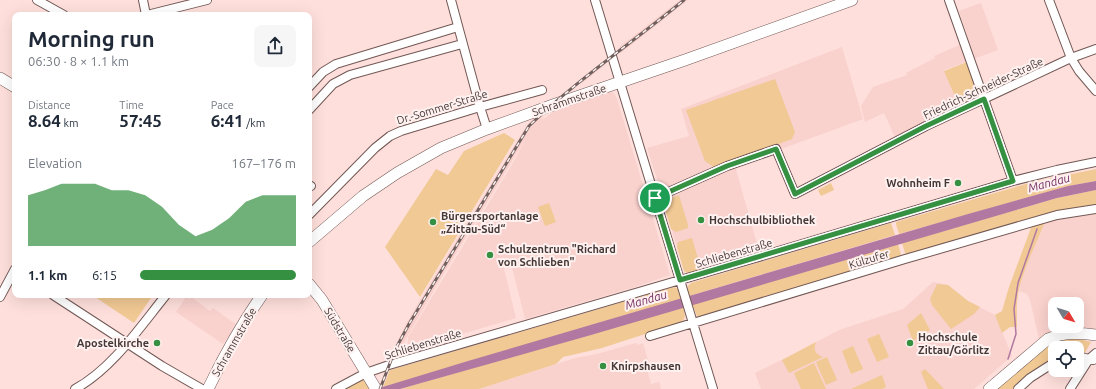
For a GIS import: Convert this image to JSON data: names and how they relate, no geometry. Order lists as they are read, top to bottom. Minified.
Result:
{"streets":{"main road":["Schrammstraße","Südstraße"],"street":["Friedrich-Schneider-Straße","Dr.-Sommer-Straße","Schliebenstraße","Külzufer"]},"crossings":[["Schliebenstraße","Südstraße"]],"water":["Mandau"],"places":["Wohnheim F","Hochschulbibliothek","Bürgersportanlage „Zittau-Süd“","Schulzentrum \"Richard von Schlieben\"","Apostelkirche","Hochschule Zittau/Görlitz","Knirpshausen"],"north":"bottom right","page":{"heading":["Morning run","06:30 · 8 × 1.1 km"],"stats":[["Distance","8.64 km"],["Time","57:45"],["Pace","6:41 /km"]],"chart":["Elevation","167–176 m"],"list":[{"name":"1.1 km","note":"6:15"}]}}
